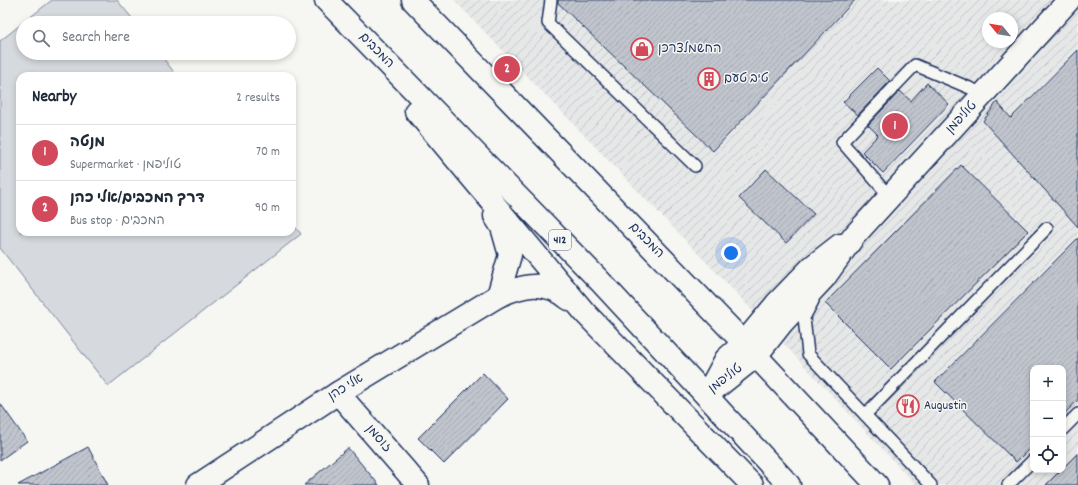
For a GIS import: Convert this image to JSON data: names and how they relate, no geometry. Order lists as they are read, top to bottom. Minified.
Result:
{"streets":{"main road":["המכבים","טוליפמן","412","אלי כהן","זוסמן"]},"crossings":[["המכבים","טוליפמן"],["412","אלי כהן"],["אלי כהן","זוסמן"]],"places":{"shop":["החשמלצרכן"],"building":["טיב טעם"],"restaurant":["Augustin"]},"north":"top left","page":{"search":"Search here","pins":["2","1"],"heading":["Nearby","2 results"],"list":[{"mark":"1","name":"מנטה","note":"Supermarket · טוליפמן","value":"70 m"},{"mark":"2","name":"דרך המכבים/אלי כהן","note":"Bus stop · המכבים","value":"90 m"}],"map_buttons":["+","−"]}}
